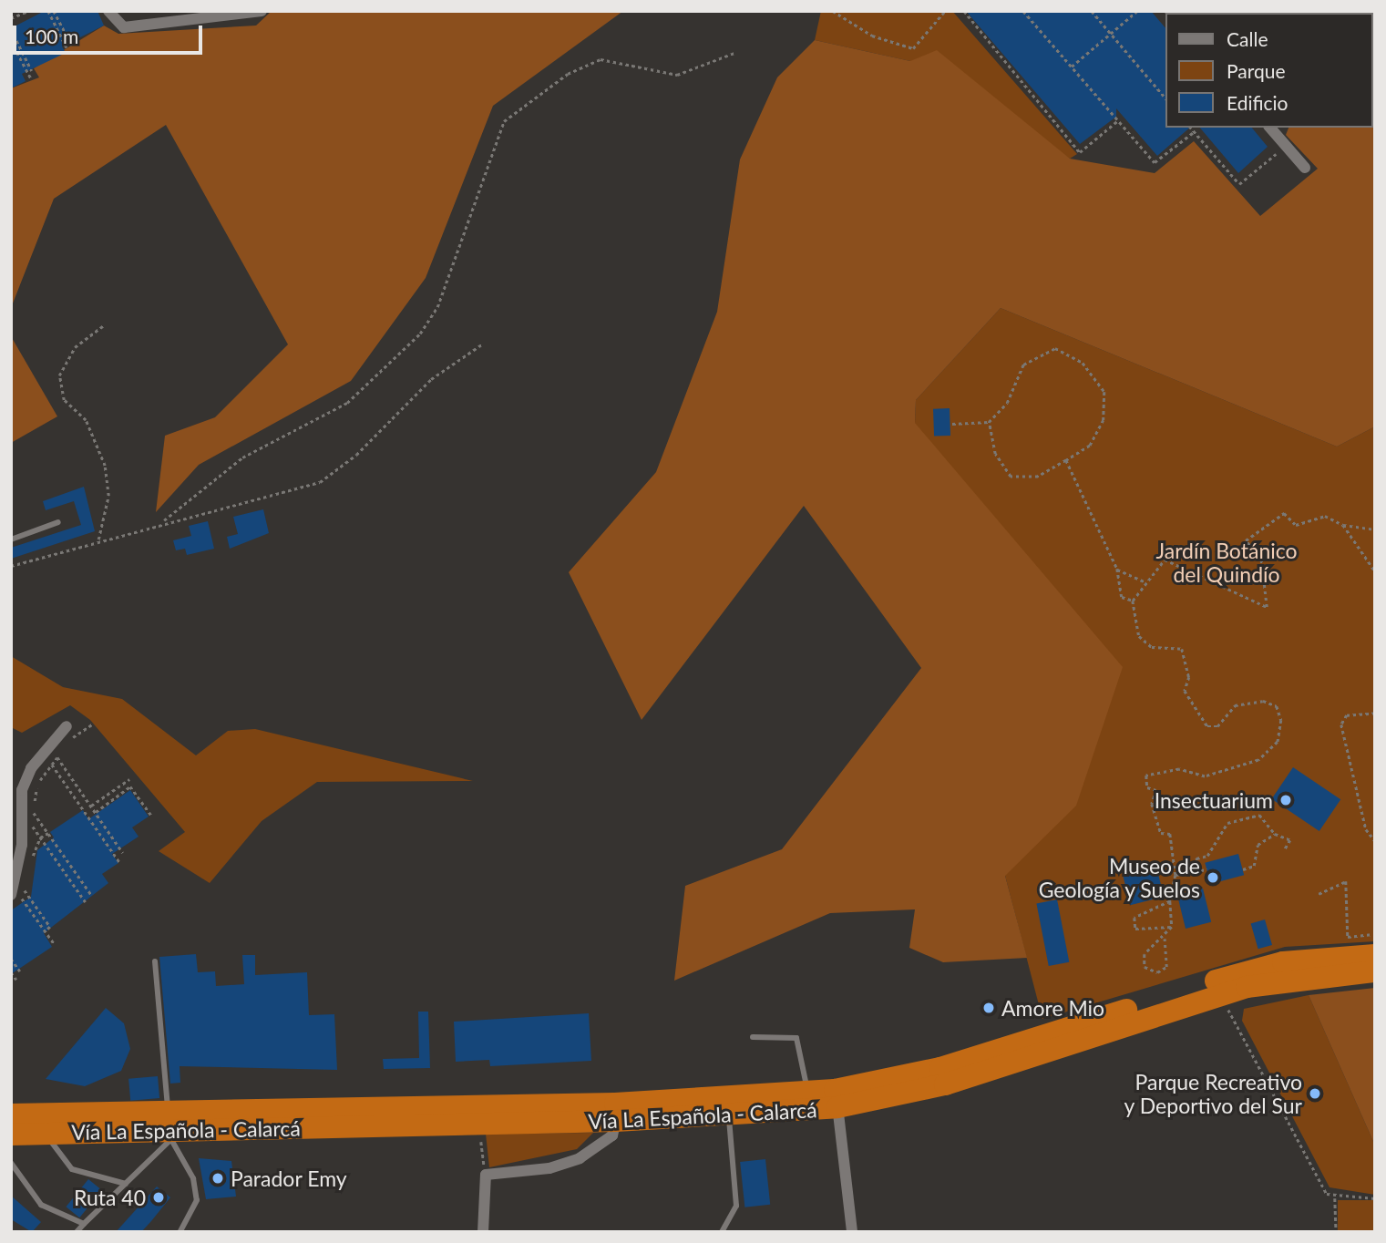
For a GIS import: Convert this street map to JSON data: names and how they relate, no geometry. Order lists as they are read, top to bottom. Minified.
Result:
{"streets":{"highway":["Vía La Española - Calarcá"]},"parks":["Jardín Botánico del Quindío"],"places":["Insectuarium","Museo de Geología y Suelos","Amore Mio","Parque Recreativo y Deportivo del Sur","Parador Emy","Ruta 40"],"legend":["Calle","Parque","Edificio"],"scale_bar":"100 m"}
